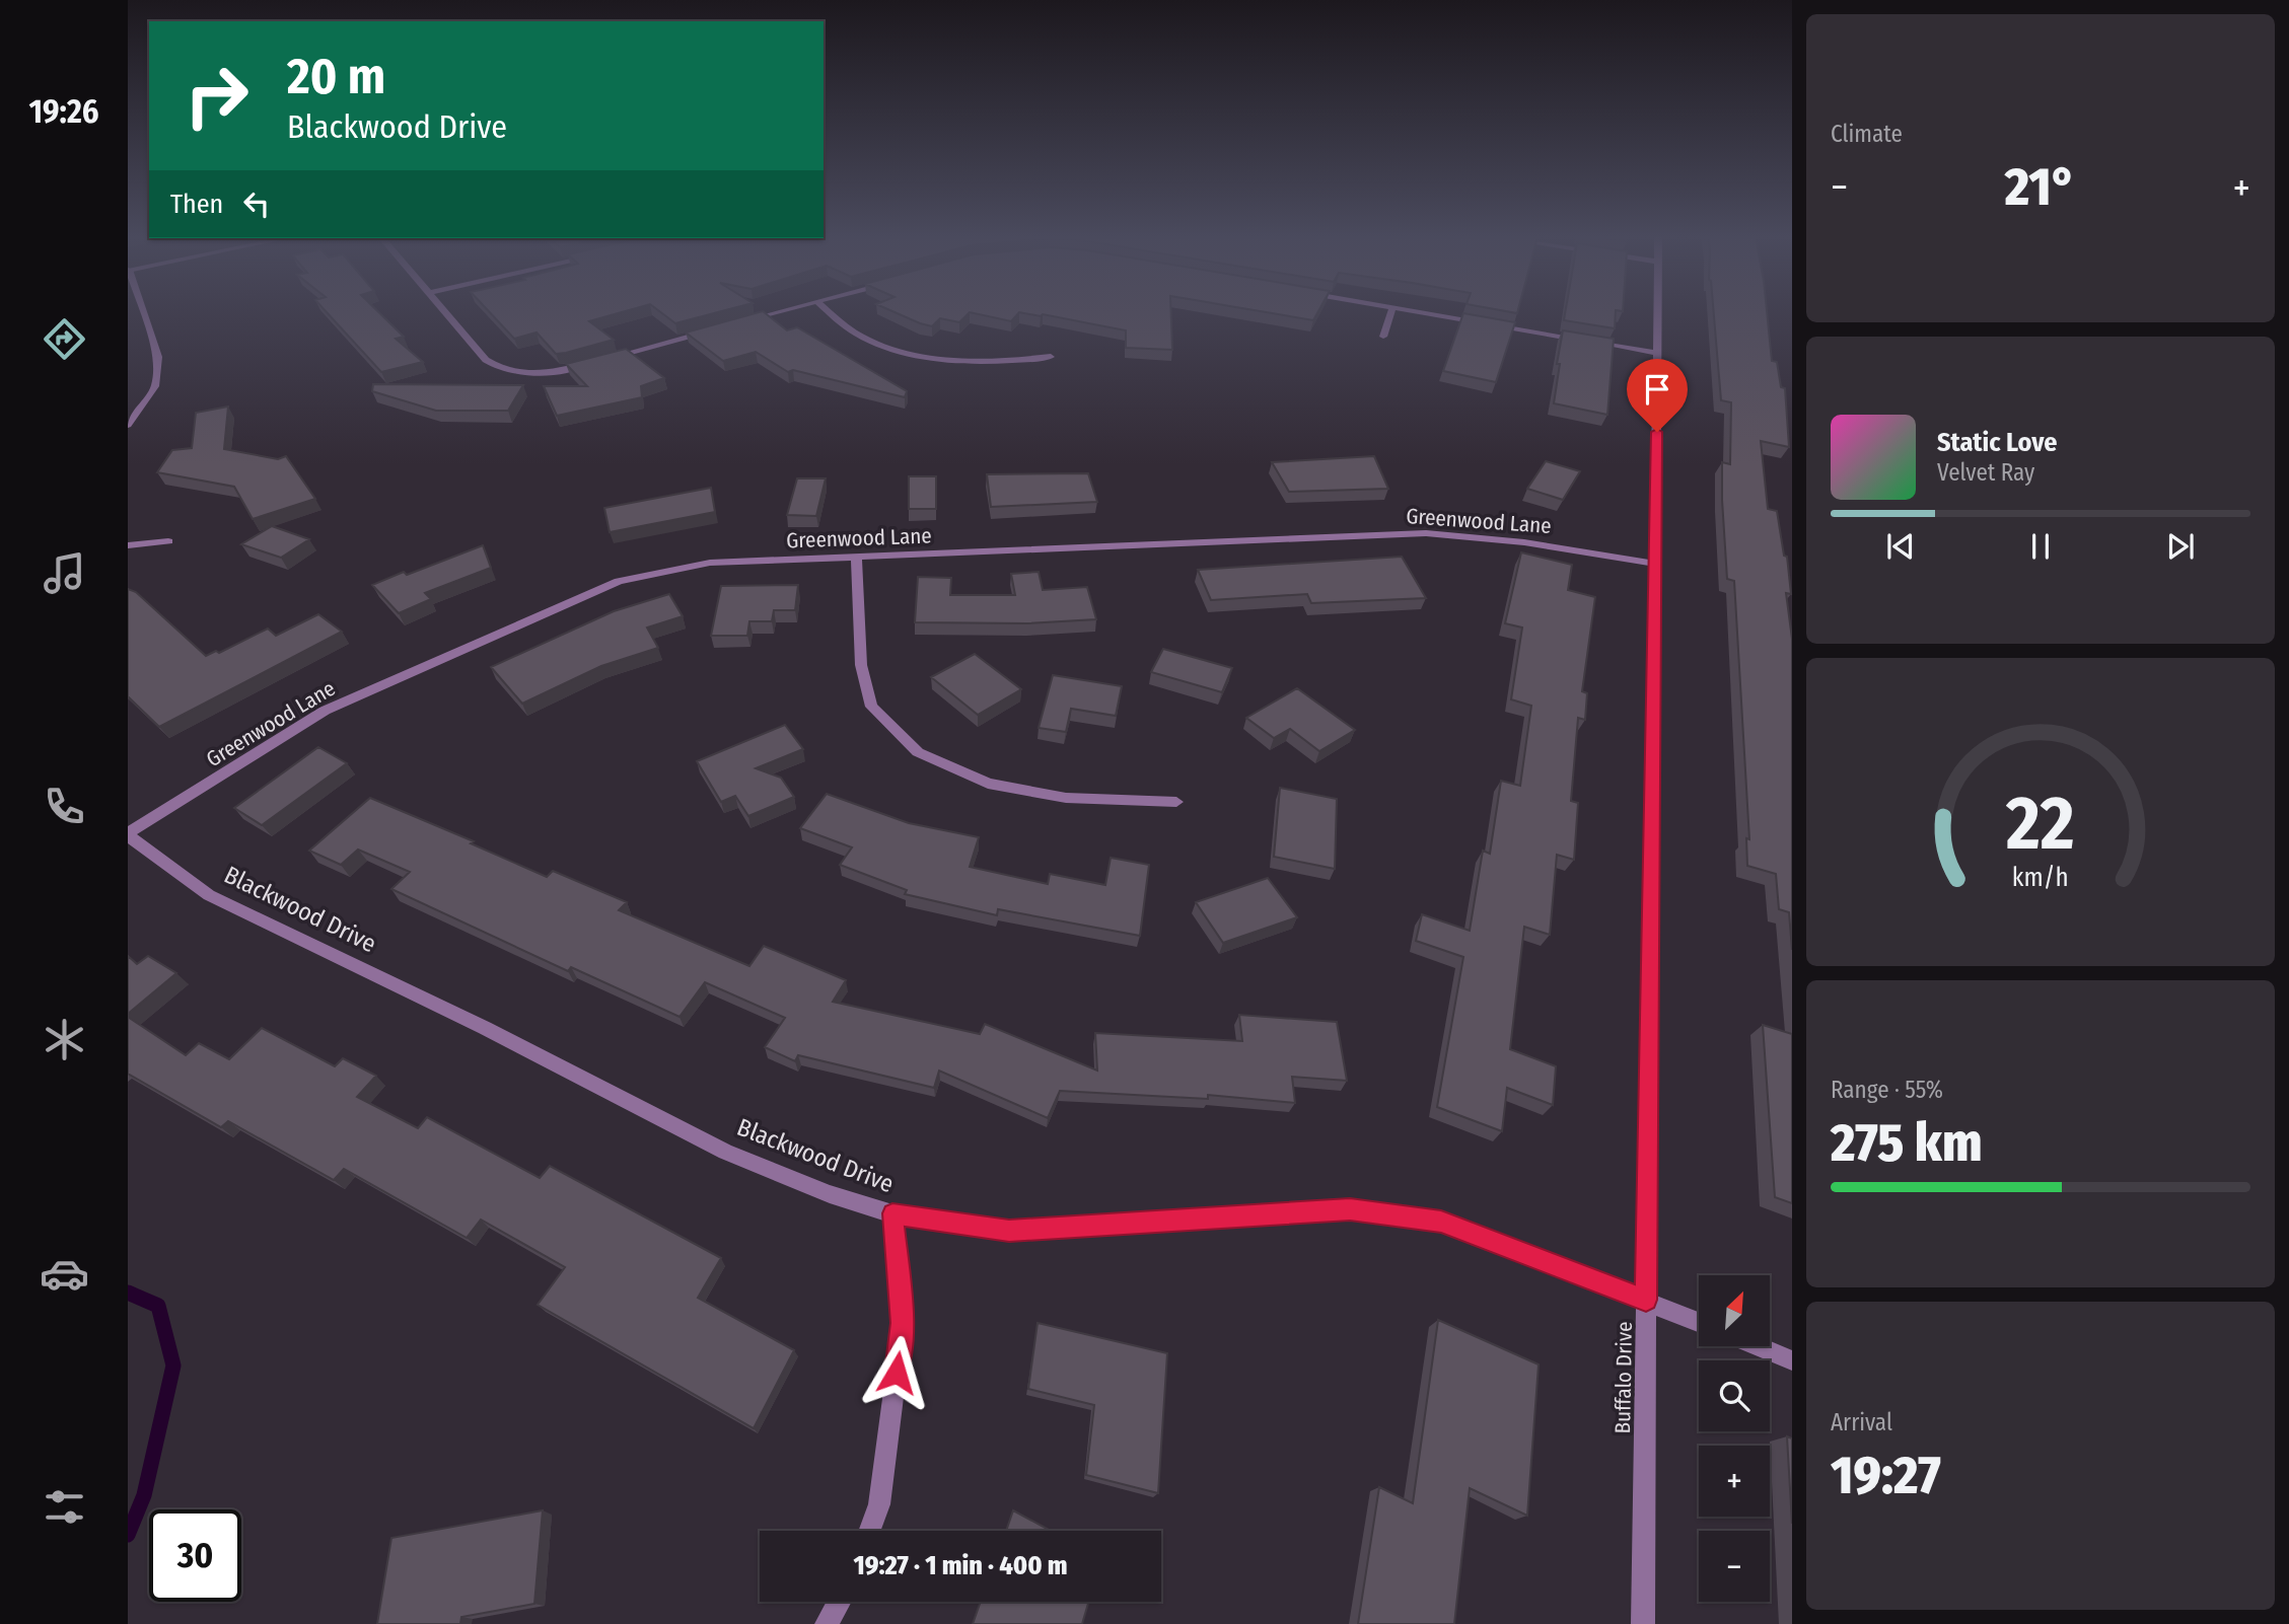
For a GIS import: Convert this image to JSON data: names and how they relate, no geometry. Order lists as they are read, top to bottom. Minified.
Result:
{"streets":{"street":["Greenwood Lane","Blackwood Drive","Buffalo Drive"]},"crossings":[["Greenwood Lane","Blackwood Drive"],["Greenwood Lane","Buffalo Drive"],["Blackwood Drive","Buffalo Drive"]],"north":"top right","page":{"tabs":"19:26","tile":["Climate",["Range · 55%","275 km"],["Arrival","19:27"]],"turn":["20 m","Blackwood Drive"],"heat":["−","21°","+"],"then":"Then","song":["Static Love","Velvet Ray"],"map_buttons":["+","−"],"limit":"30","trip":"19:27 · 1 min · 400 m","gauge":["22","km/h"]}}
